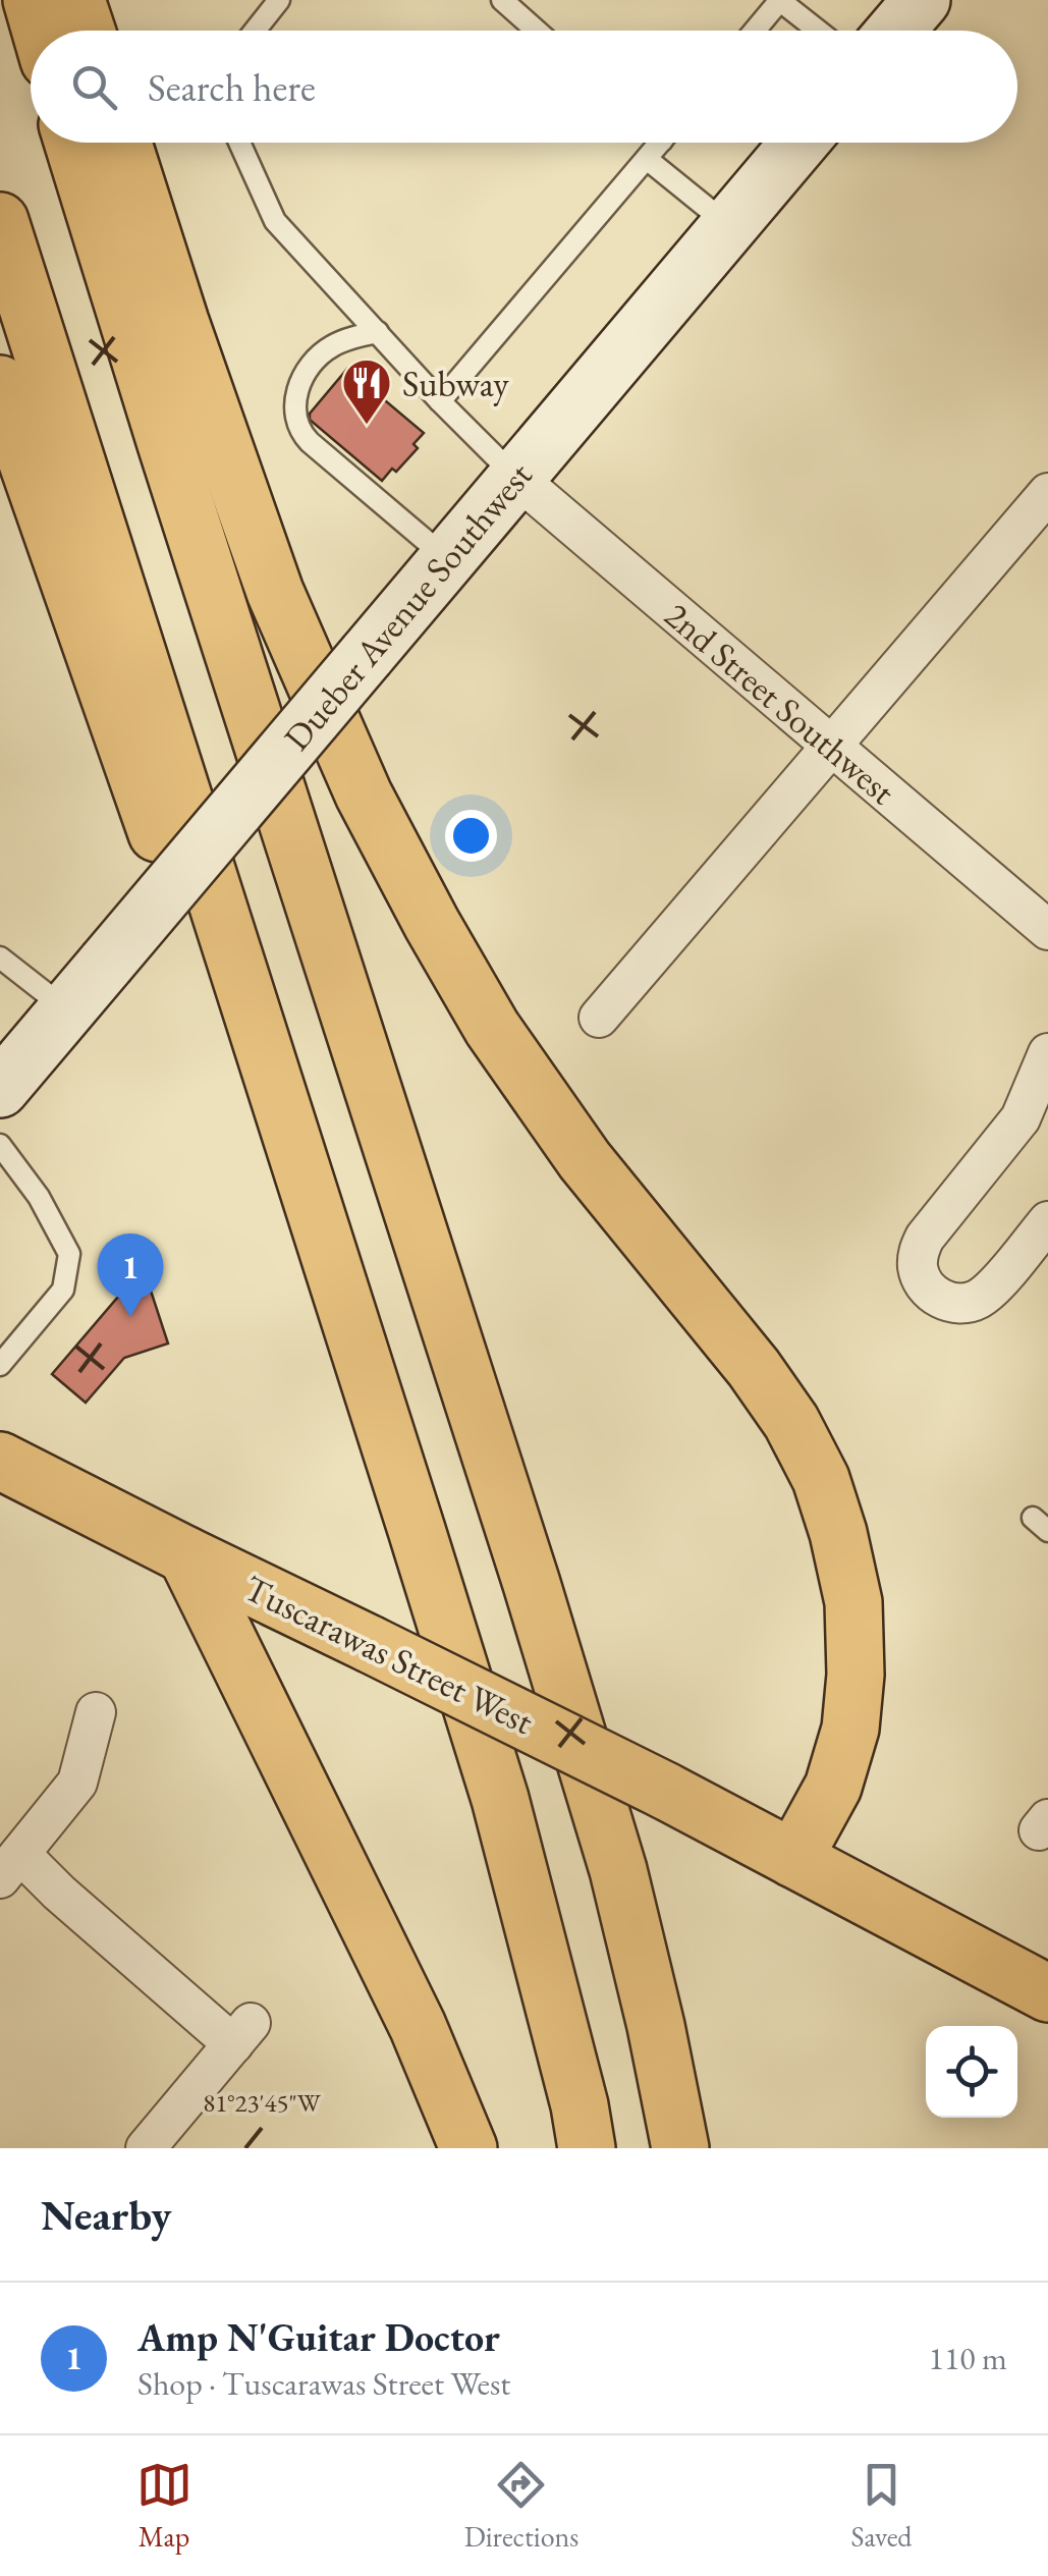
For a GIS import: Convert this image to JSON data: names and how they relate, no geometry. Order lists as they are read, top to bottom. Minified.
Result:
{"streets":{"main road":["Tuscarawas Street West"],"street":["Dueber Avenue Southwest","2nd Street Southwest"]},"crossings":[["Dueber Avenue Southwest","2nd Street Southwest"]],"places":{"restaurant":["Subway"]},"page":{"search":"Search here","pins":"1","heading":"Nearby","list":[{"mark":"1","name":"Amp N'Guitar Doctor","note":"Shop · Tuscarawas Street West","value":"110 m"}],"nav":["Map","Directions","Saved"]},"coordinates":["81°23'45\"W"]}
